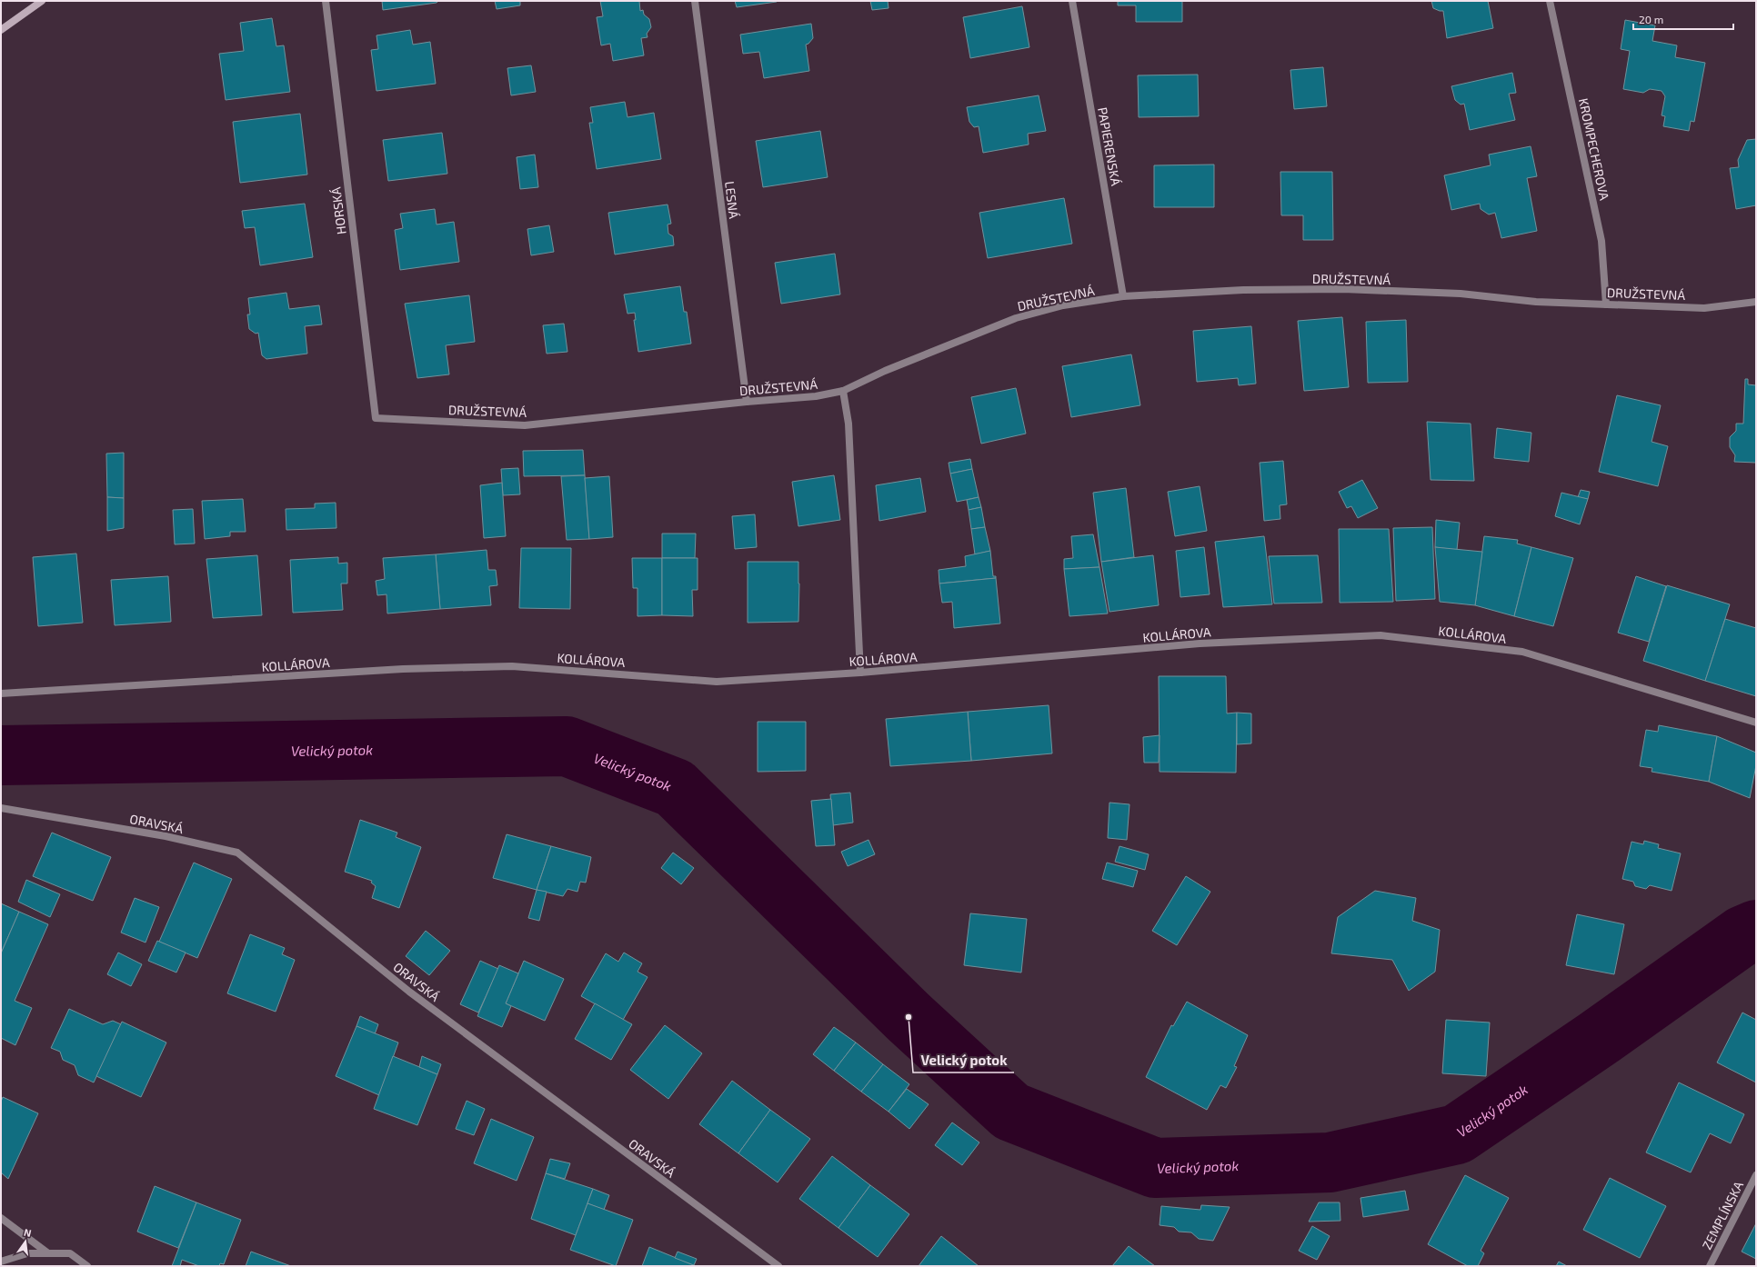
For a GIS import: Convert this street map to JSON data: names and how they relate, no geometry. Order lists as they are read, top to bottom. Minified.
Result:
{"streets":{"street":["PAPIERENSKÁ","KROMPECHEROVA","LESNÁ","HORSKÁ","DRUŽSTEVNÁ","KOLLÁROVA","ORAVSKÁ","ZEMPLÍNSKA"]},"crossings":[["PAPIERENSKÁ","DRUŽSTEVNÁ"],["KROMPECHEROVA","DRUŽSTEVNÁ"],["LESNÁ","DRUŽSTEVNÁ"],["HORSKÁ","DRUŽSTEVNÁ"]],"water":["Velický potok"],"places":["Velický potok"],"scale_bar":"20 m","north":"top"}
